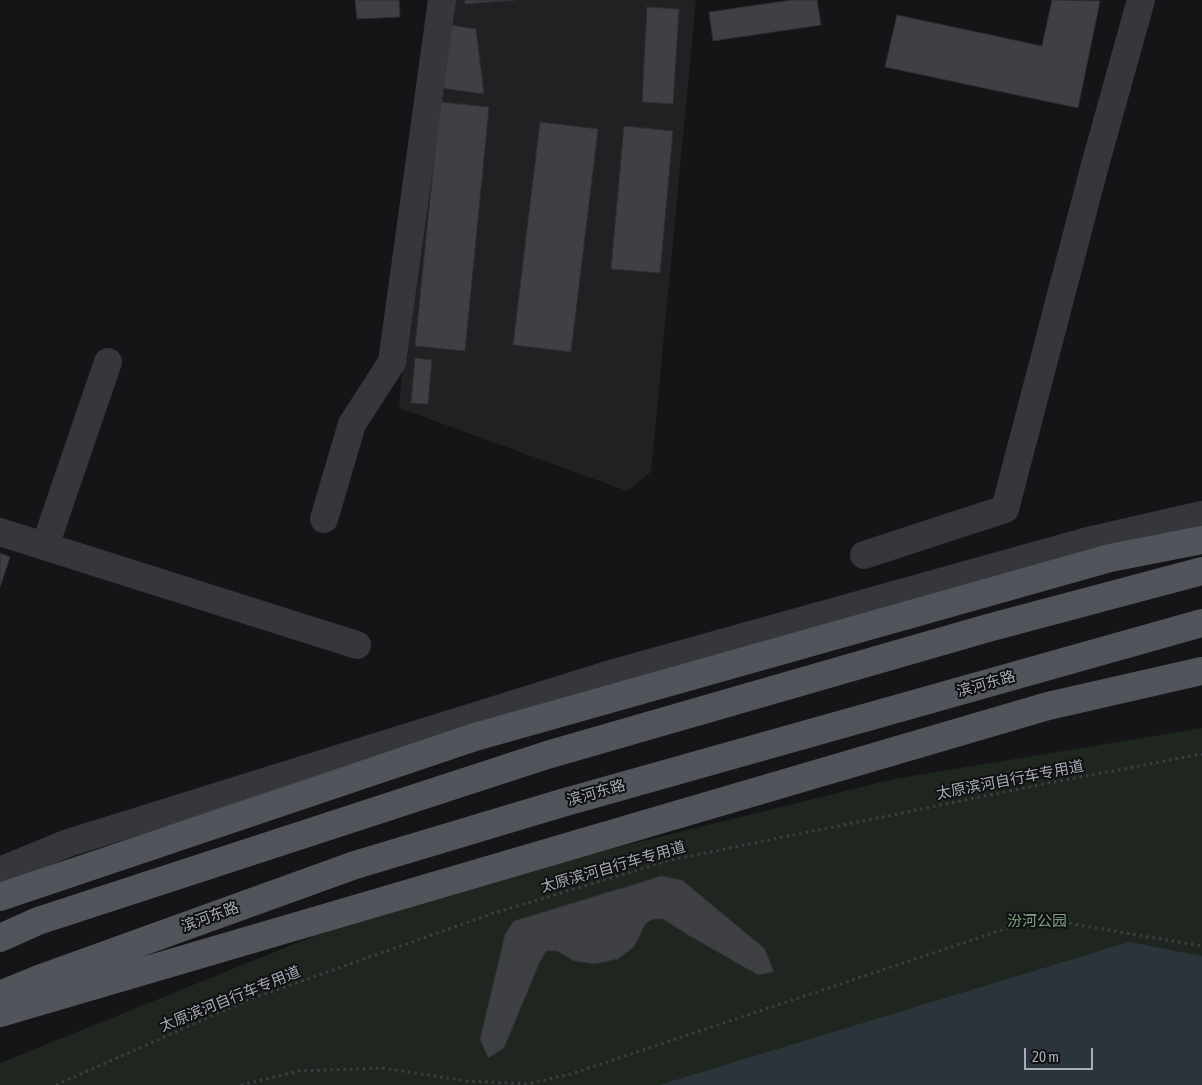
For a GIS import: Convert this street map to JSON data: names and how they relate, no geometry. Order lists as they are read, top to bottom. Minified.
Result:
{"streets":{"main road":["滨河东路"],"path":["太原滨河自行车专用道"]},"parks":["汾河公园"],"scale_bar":"20 m"}
